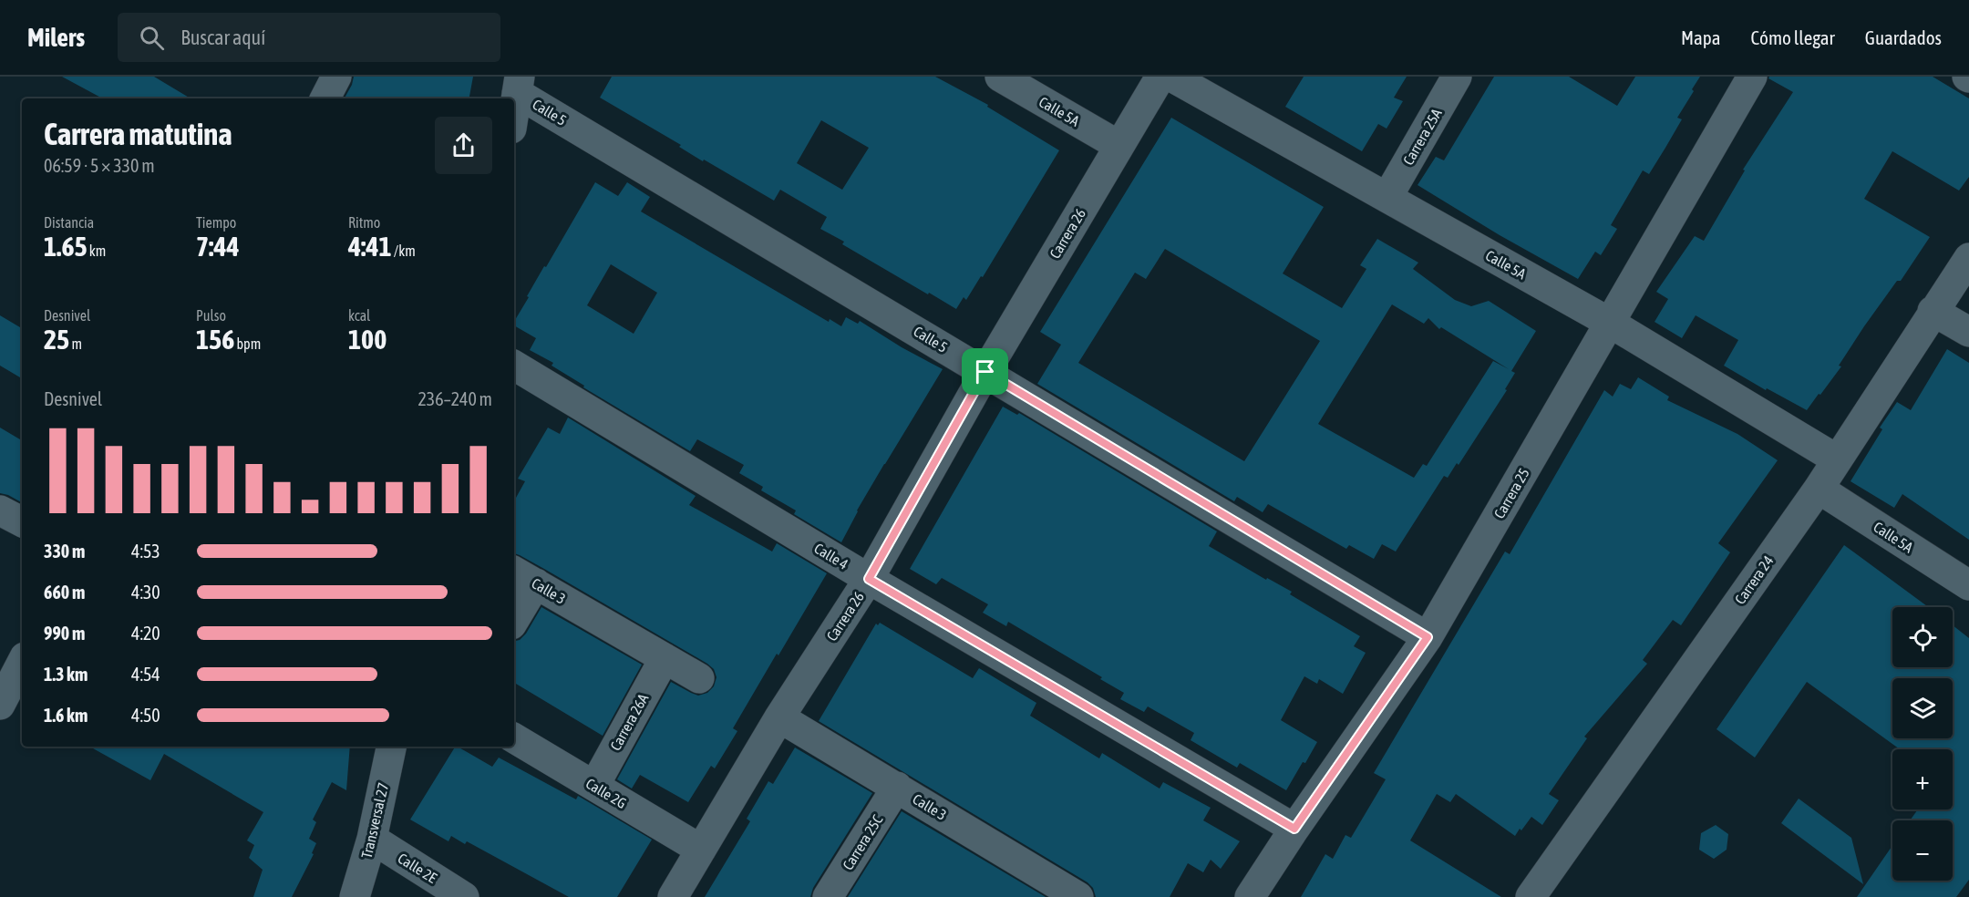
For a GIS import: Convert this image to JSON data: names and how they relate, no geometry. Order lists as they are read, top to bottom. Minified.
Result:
{"streets":{"street":["Calle 5A","Calle 5","Carrera 25A","Carrera 26","Carrera 25","Calle 4","Carrera 24","Calle 3","Carrera 26A","Calle 2G","Transversal 27","Carrera 25C","Calle 2E"]},"crossings":[["Calle 5A","Carrera 25A"],["Calle 5A","Carrera 26"],["Calle 5A","Carrera 25"],["Calle 5A","Carrera 24"],["Calle 5","Carrera 26"],["Calle 5","Carrera 25"],["Carrera 26","Calle 4"],["Carrera 26","Calle 3"],["Carrera 26","Calle 2G"],["Carrera 25","Calle 4"],["Calle 3","Carrera 26A"],["Calle 3","Carrera 25C"],["Carrera 26A","Calle 2G"],["Transversal 27","Calle 2E"]],"page":{"header":"Milers","search":"Buscar aquí","nav":["Mapa","Cómo llegar","Guardados"],"heading":["Carrera matutina","06:59 · 5 × 330 m"],"stats":[["Distancia","1.65 km"],["Tiempo","7:44"],["Ritmo","4:41 /km"],["Desnivel","25 m"],["Pulso","156 bpm"],["kcal","100"]],"chart":["Desnivel","236–240 m"],"list":[{"name":"330 m","note":"4:53"},{"name":"660 m","note":"4:30"},{"name":"990 m","note":"4:20"},{"name":"1.3 km","note":"4:54"},{"name":"1.6 km","note":"4:50"}],"map_buttons":["+","−"]}}
